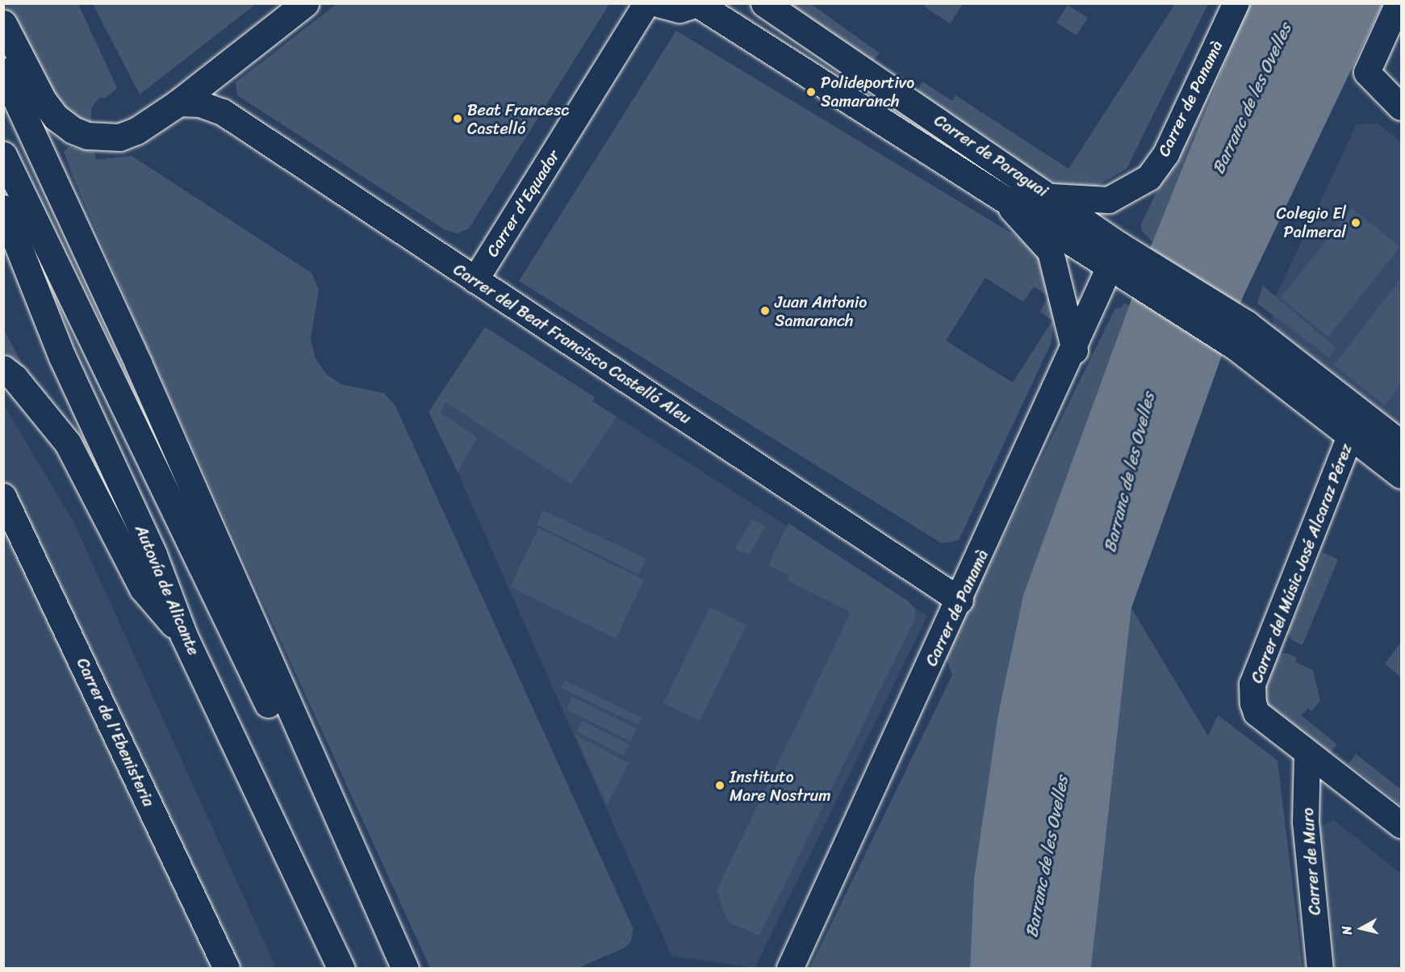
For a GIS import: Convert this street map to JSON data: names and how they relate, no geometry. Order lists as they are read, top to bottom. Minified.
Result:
{"streets":{"main road":["Carrer de Paraguai","Autovía de Alicante"],"street":["Carrer de Panamà","Carrer d'Equador","Carrer del Beat Francisco Castelló Aleu","Carrer del Músic José Alcaraz Pérez","Carrer de l'Ebenisteria","Carrer de Muro"]},"crossings":[["Carrer de Panamà","Carrer de Paraguai"],["Carrer de Panamà","Carrer del Beat Francisco Castelló Aleu"],["Carrer d'Equador","Carrer del Beat Francisco Castelló Aleu"],["Carrer del Músic José Alcaraz Pérez","Carrer de Muro"]],"water":["Barranc de les Ovelles"],"places":["Polideportivo Samaranch","Beat Francesc Castelló","Colegio El Palmeral","Juan Antonio Samaranch","Instituto Mare Nostrum"],"north":"left"}
